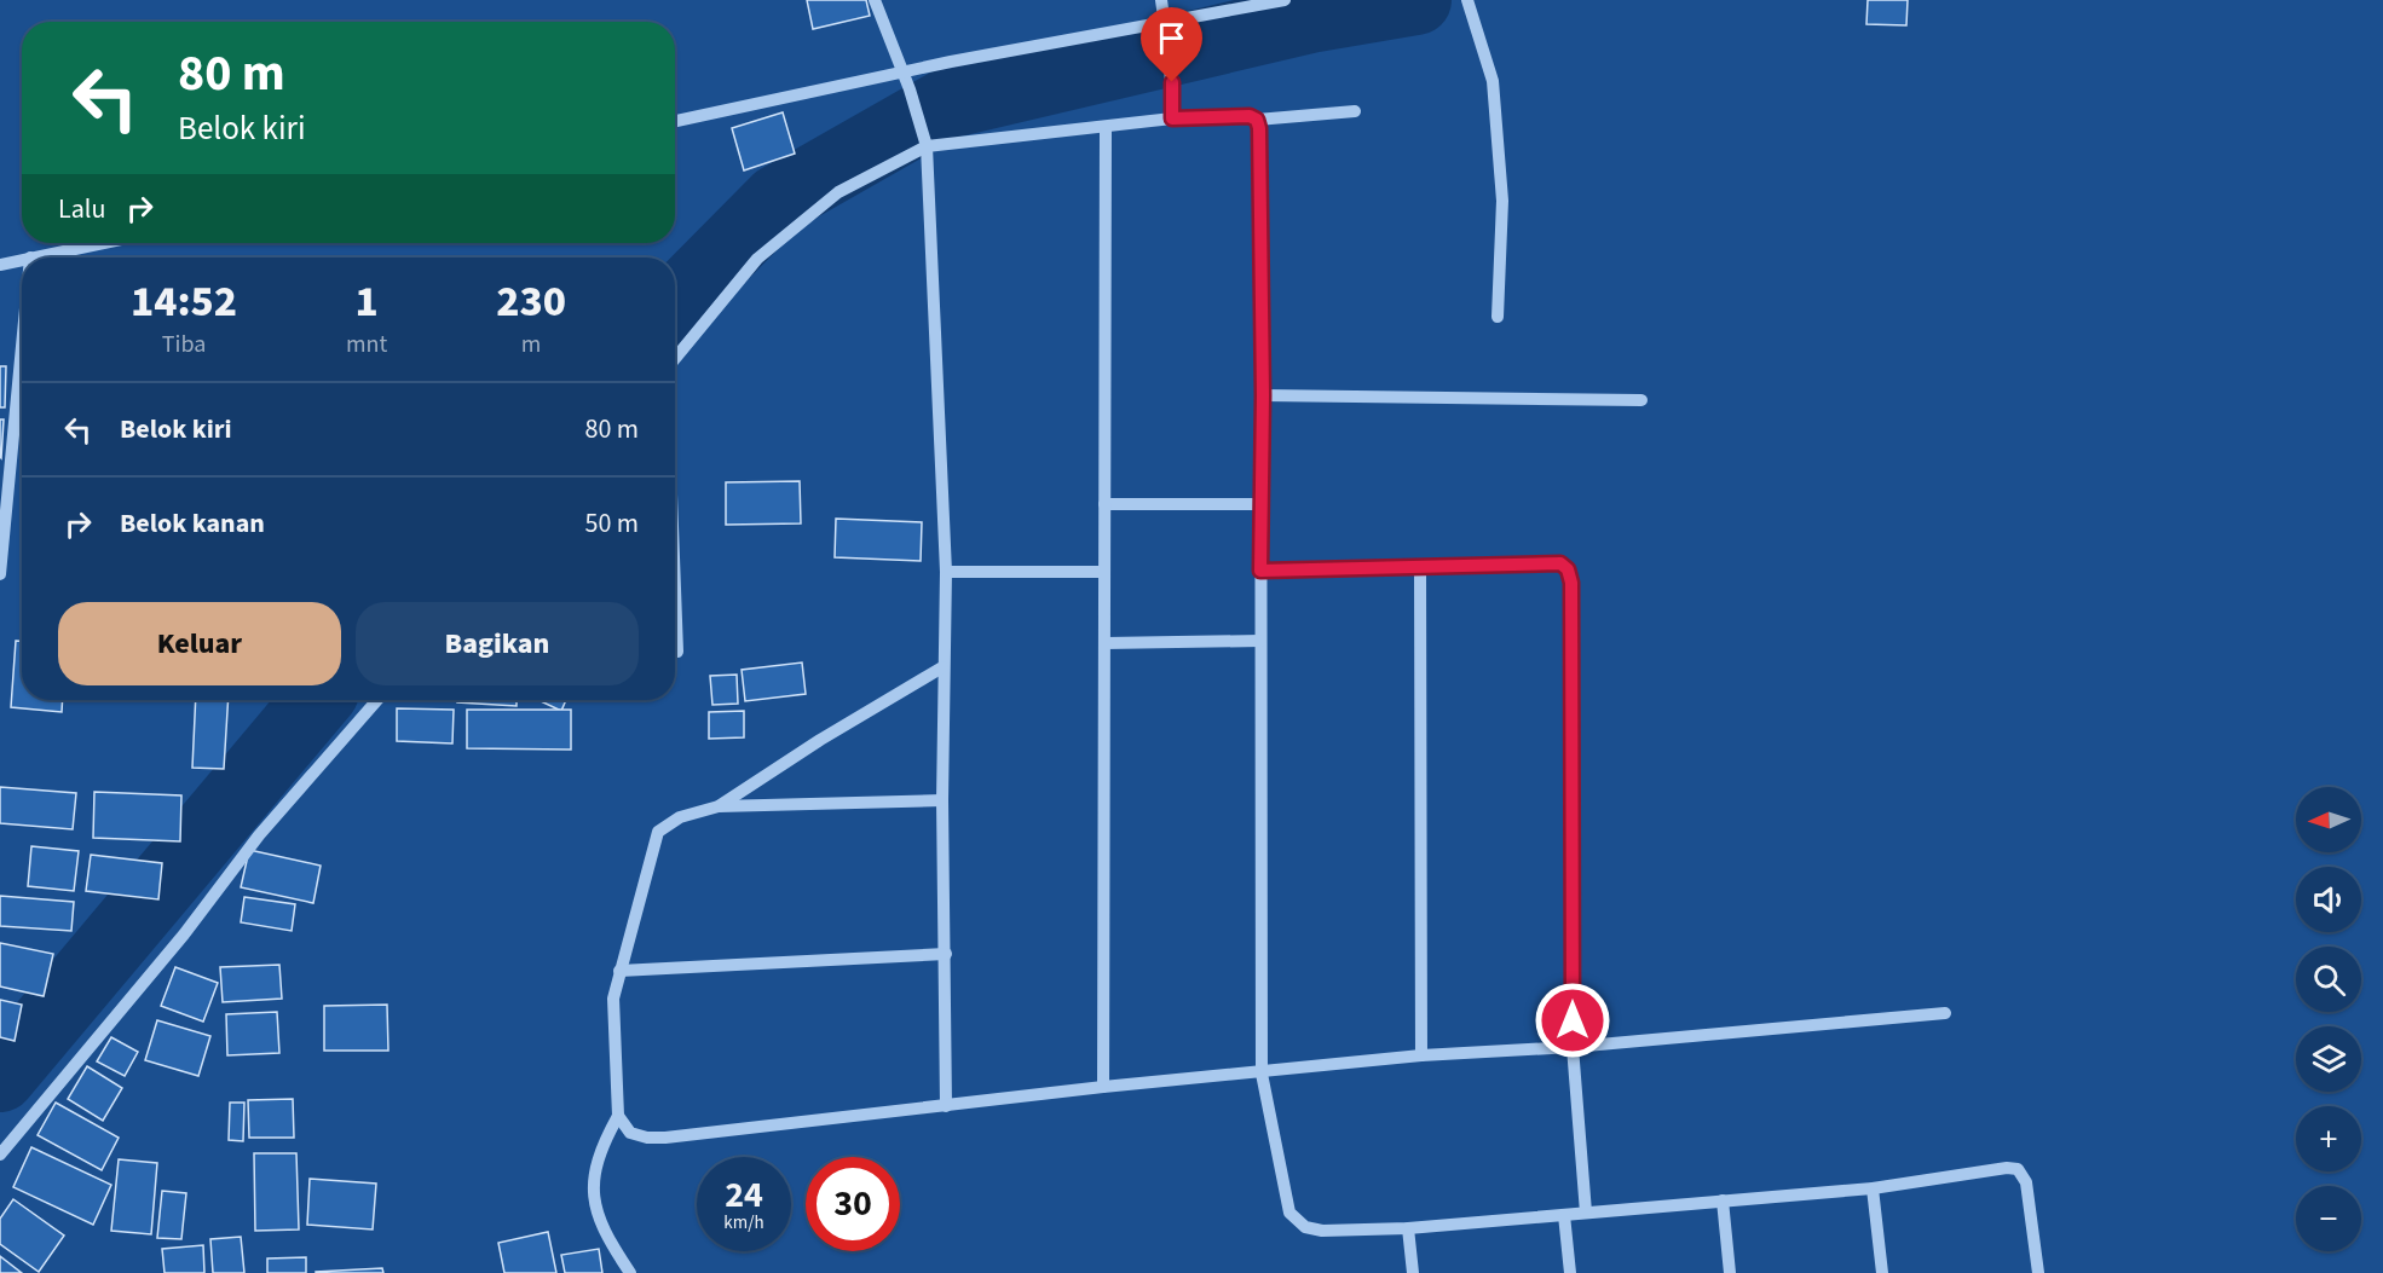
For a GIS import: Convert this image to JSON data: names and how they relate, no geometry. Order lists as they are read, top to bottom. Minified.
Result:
{"north":"left","page":{"turn":["80 m","Belok kiri"],"then":"Lalu","eta":["14:52","Tiba","1","mnt","230","m"],"list":[{"name":"Belok kiri","value":"80 m"},{"name":"Belok kanan","value":"50 m"}],"buttons":["Keluar","Bagikan"],"map_buttons":["+","−"],"speed":"24 km/h","limit":"30"}}
